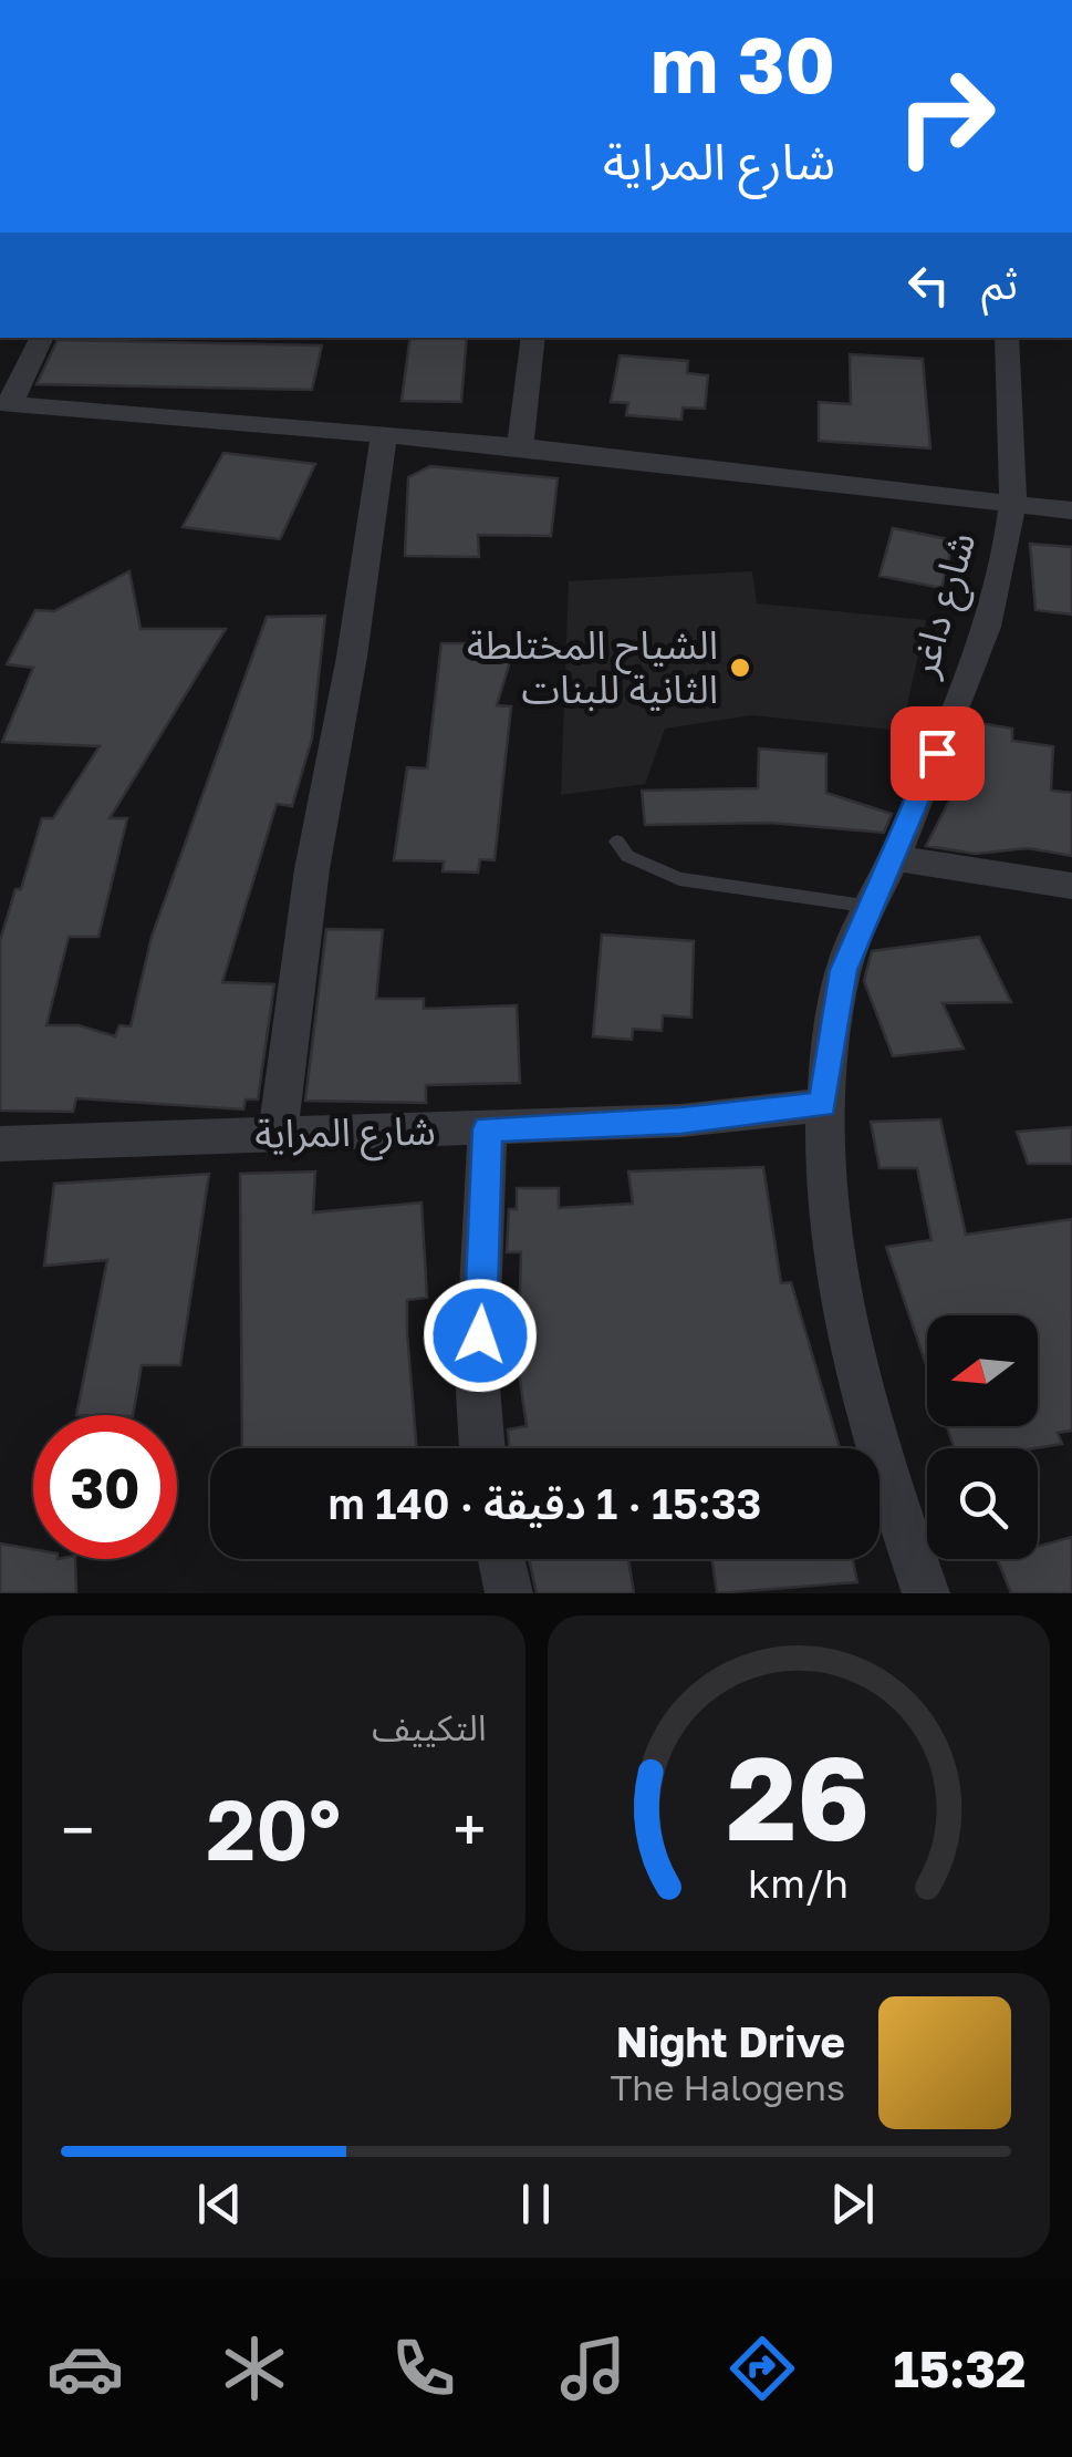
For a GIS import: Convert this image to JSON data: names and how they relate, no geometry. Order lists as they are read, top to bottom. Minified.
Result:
{"streets":{"street":["شارع داغر","شارع المراية"]},"crossings":[["شارع داغر","شارع المراية"]],"places":["الشياح المختلطة الثانية للبنات"],"north":"left","page":{"turn":["30 m","شارع المراية"],"then":"ثم","limit":"30","trip":"15:33 · 1 دقيقة · 140 m","tile":"التكييف","heat":["−","20°","+"],"song":["Night Drive","The Halogens"],"tabs":"15:32","gauge":["26","km/h"]}}
